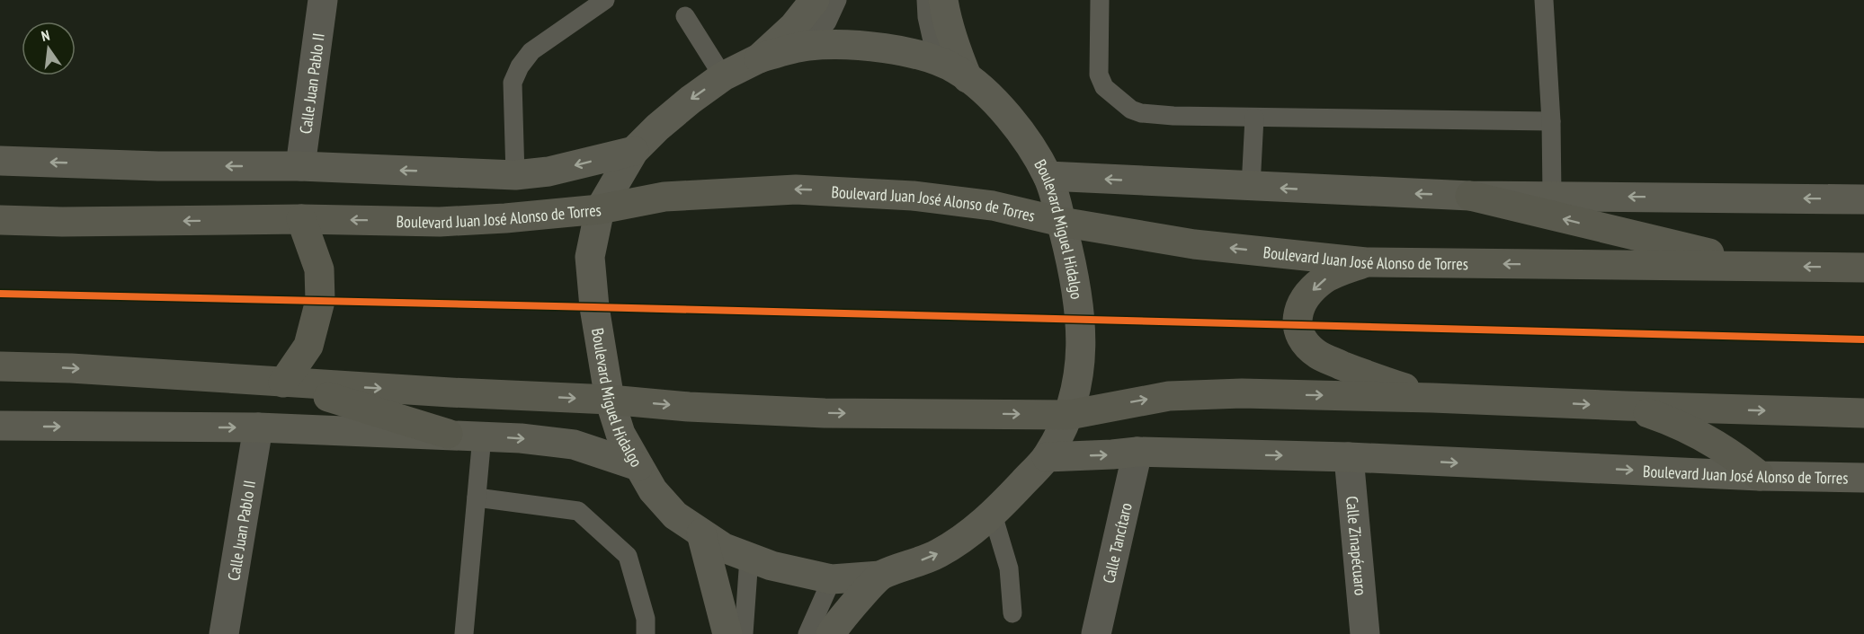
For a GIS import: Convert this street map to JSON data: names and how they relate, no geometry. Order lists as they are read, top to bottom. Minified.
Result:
{"streets":{"main road":["Boulevard Juan José Alonso de Torres"],"street":["Calle Juan Pablo II","Boulevard Miguel Hidalgo","Calle Tancítaro","Calle Zinapécuaro"]},"crossings":[["Boulevard Juan José Alonso de Torres","Boulevard Miguel Hidalgo"],["Boulevard Juan José Alonso de Torres","Calle Tancítaro"],["Boulevard Juan José Alonso de Torres","Calle Zinapécuaro"]],"north":"top"}
